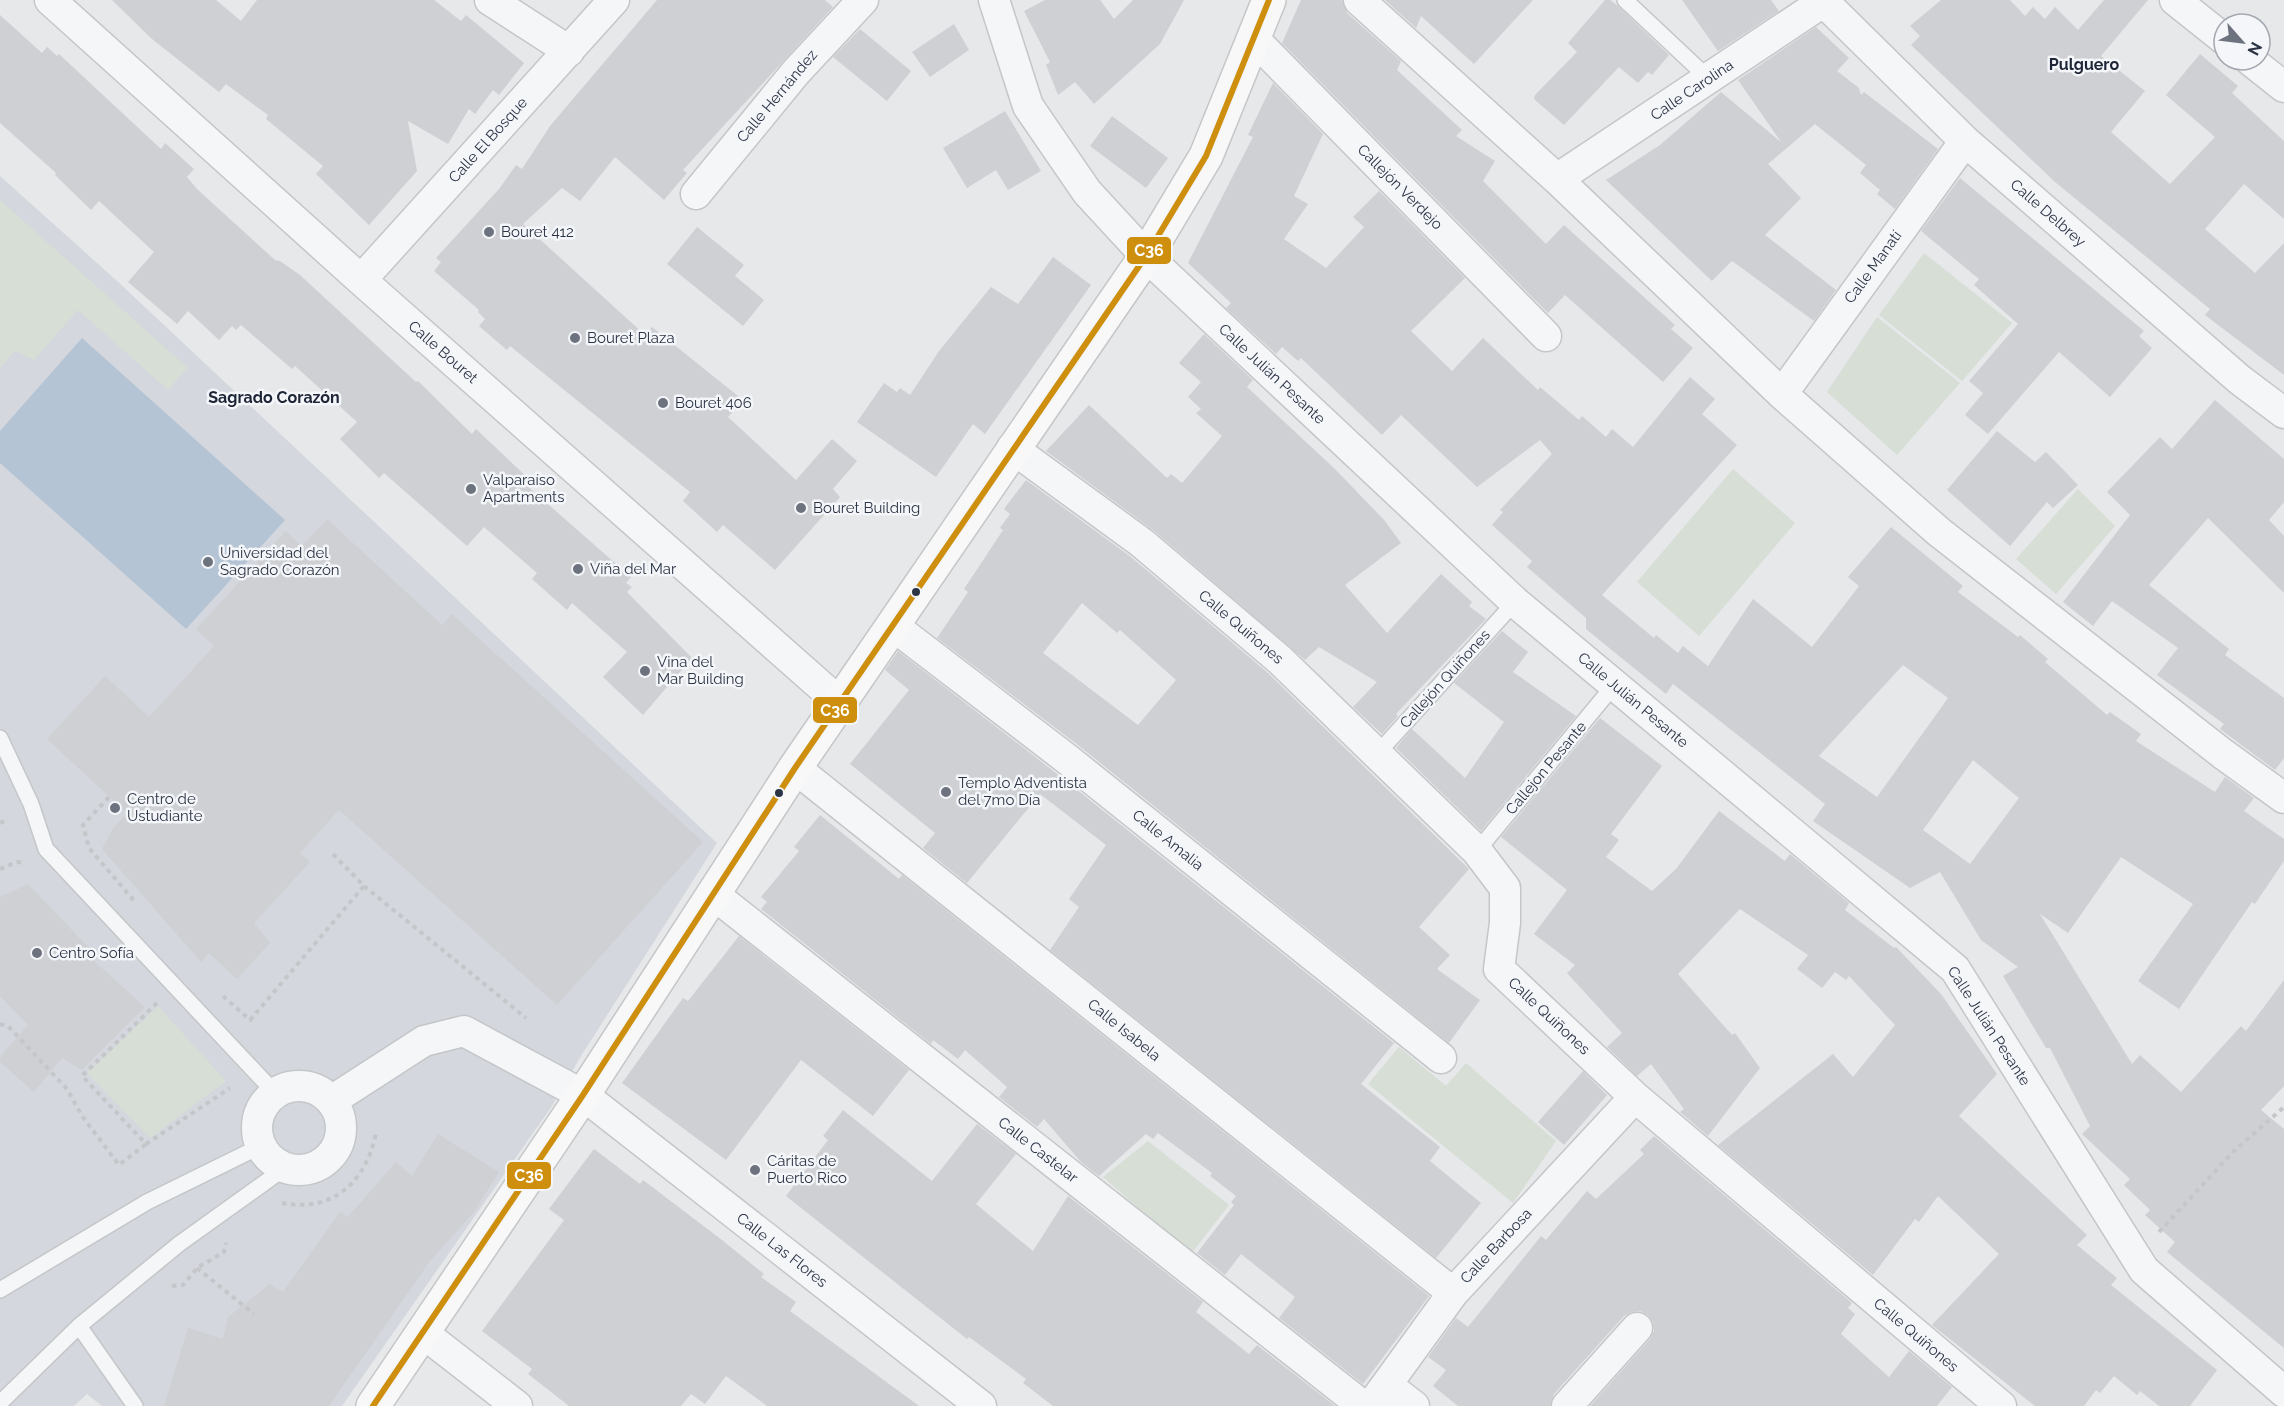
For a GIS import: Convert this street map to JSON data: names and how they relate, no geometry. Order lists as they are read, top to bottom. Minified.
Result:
{"streets":{"street":["Calle Carolina","Calle Hernández","Calle El Bosque","Callejón Verdejo","Calle Delbrey","Calle Manatí","Calle Bouret","Calle Julián Pesante","Calle Quiñones","Calle Amalia","Calle Isabela","Calle Castelar","Calle Barbosa","Calle Las Flores"],"lane":["Callejón Quiñones","Callejon Pesante"]},"crossings":[["Calle Carolina","Calle Delbrey"],["Calle El Bosque","Calle Bouret"],["Calle Delbrey","Calle Manatí"],["Calle Julián Pesante","Callejón Quiñones"],["Calle Julián Pesante","Callejon Pesante"],["Calle Quiñones","Callejón Quiñones"],["Calle Quiñones","Callejon Pesante"],["Calle Quiñones","Calle Barbosa"],["Calle Isabela","Calle Barbosa"]],"districts":["Pulguero","Sagrado Corazón"],"places":["Bouret 412","Bouret Plaza","Bouret 406","Valparaíso Apartments","Bouret Building","Universidad del Sagrado Corazón","Viña del Mar","Vina del Mar Building","Templo Adventista del 7mo Día","Centro de Ustudiante","Centro Sofía","Cáritas de Puerto Rico"],"lines":["transit line C36"],"north":"bottom right"}
